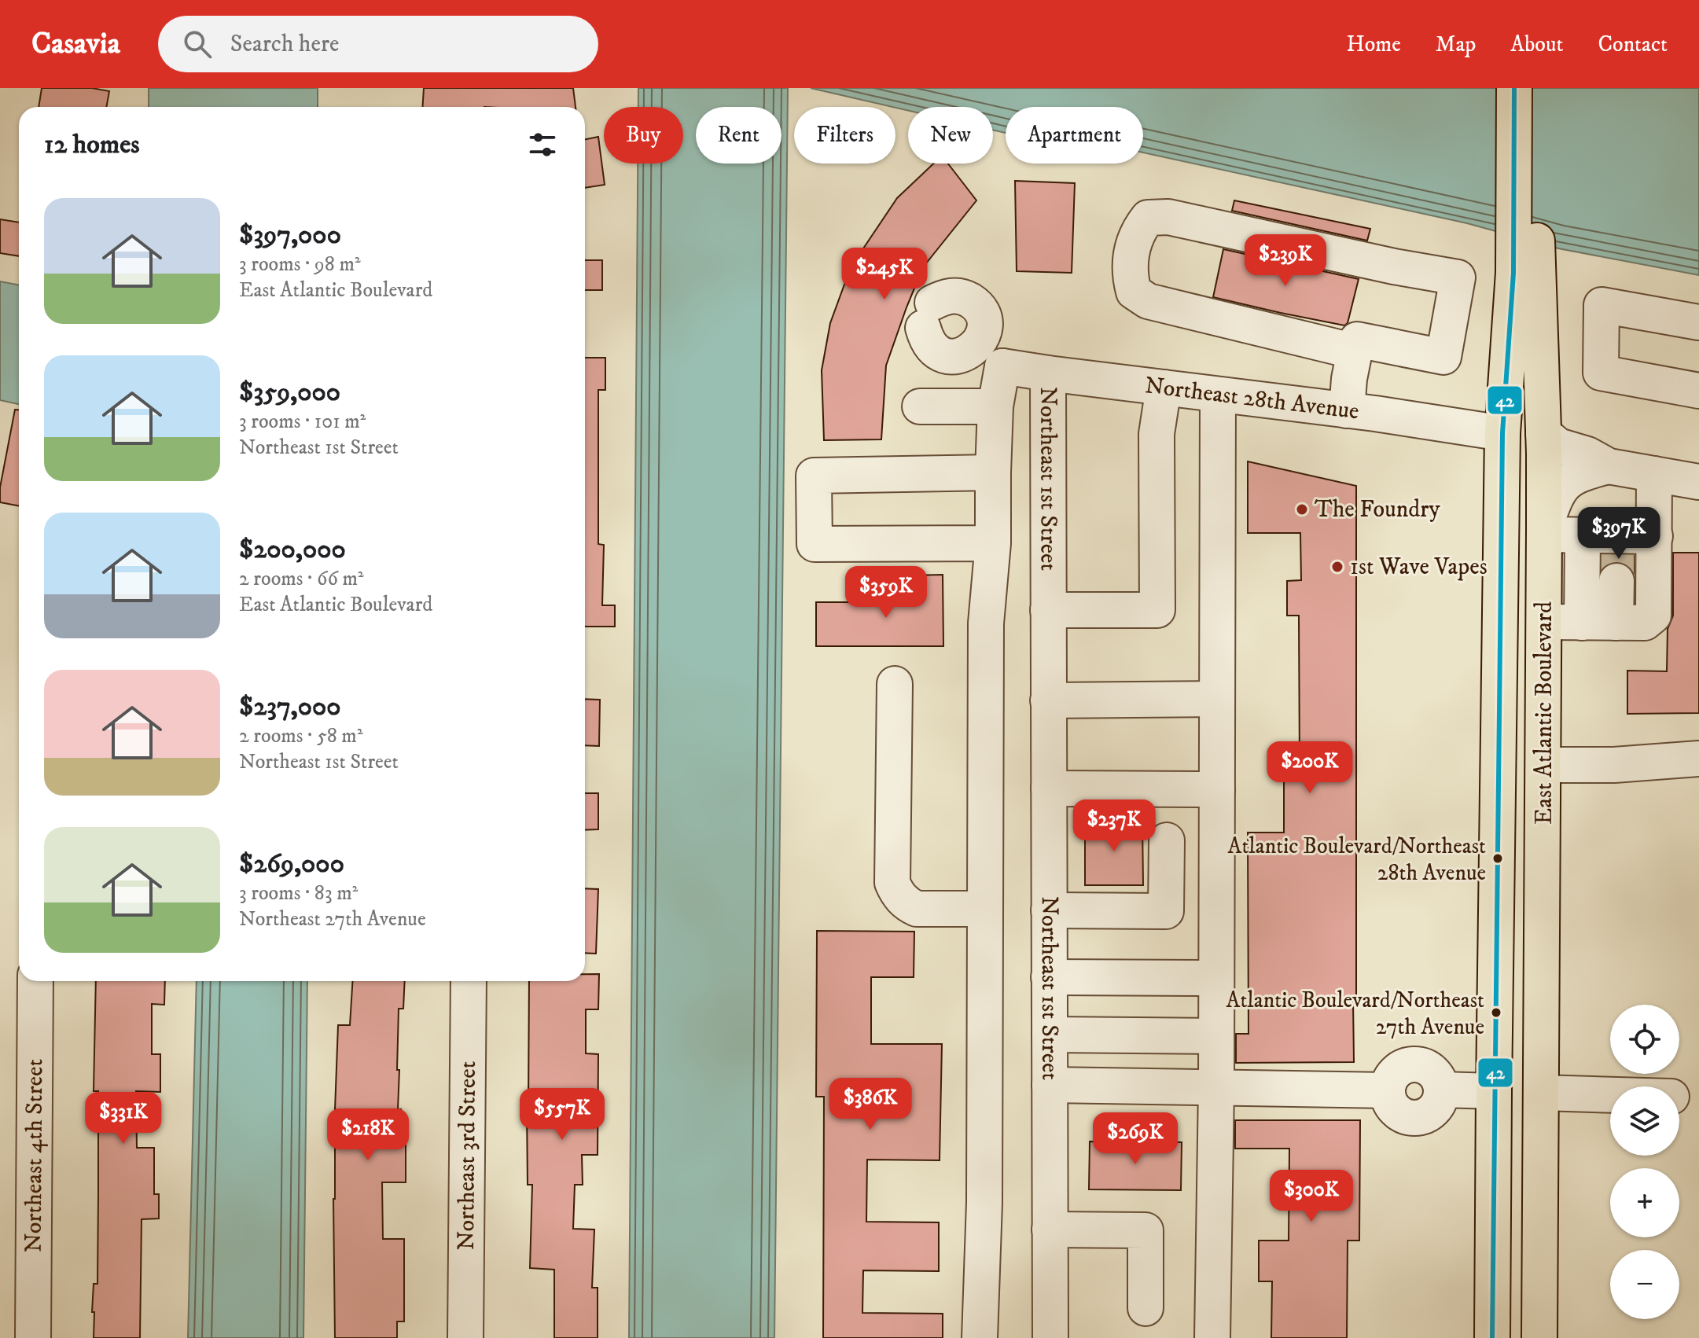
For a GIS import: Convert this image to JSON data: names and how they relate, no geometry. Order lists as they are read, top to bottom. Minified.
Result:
{"streets":{"main road":["East Atlantic Boulevard"],"street":["Northeast 28th Avenue","Northeast 1st Street","Northeast 4th Street","Northeast 3rd Street"]},"crossings":[["Northeast 28th Avenue","Northeast 1st Street"],["Northeast 28th Avenue","East Atlantic Boulevard"]],"places":["The Foundry","1st Wave Vapes","Atlantic Boulevard/Northeast 28th Avenue","Atlantic Boulevard/Northeast 27th Avenue"],"lines":["transit line 42"],"page":{"header":"Casavia","search":"Search here","nav":["Home","Map","About","Contact"],"chip":["Buy","Rent","Filters","New","Apartment"],"heading":"12 homes","list":[{"name":"$397,000","note":"3 rooms · 98 m² · East Atlantic Boulevard"},{"name":"$359,000","note":"3 rooms · 101 m² · Northeast 1st Street"},{"name":"$200,000","note":"2 rooms · 66 m² · East Atlantic Boulevard"},{"name":"$237,000","note":"2 rooms · 58 m² · Northeast 1st Street"},{"name":"$269,000","note":"3 rooms · 83 m² · Northeast 27th Avenue"}],"price":["$239K","$245K","$397K","$359K","$200K","$237K","$386K","$557K","$331K","$218K","$269K","$300K"],"map_buttons":["+","−"]}}
